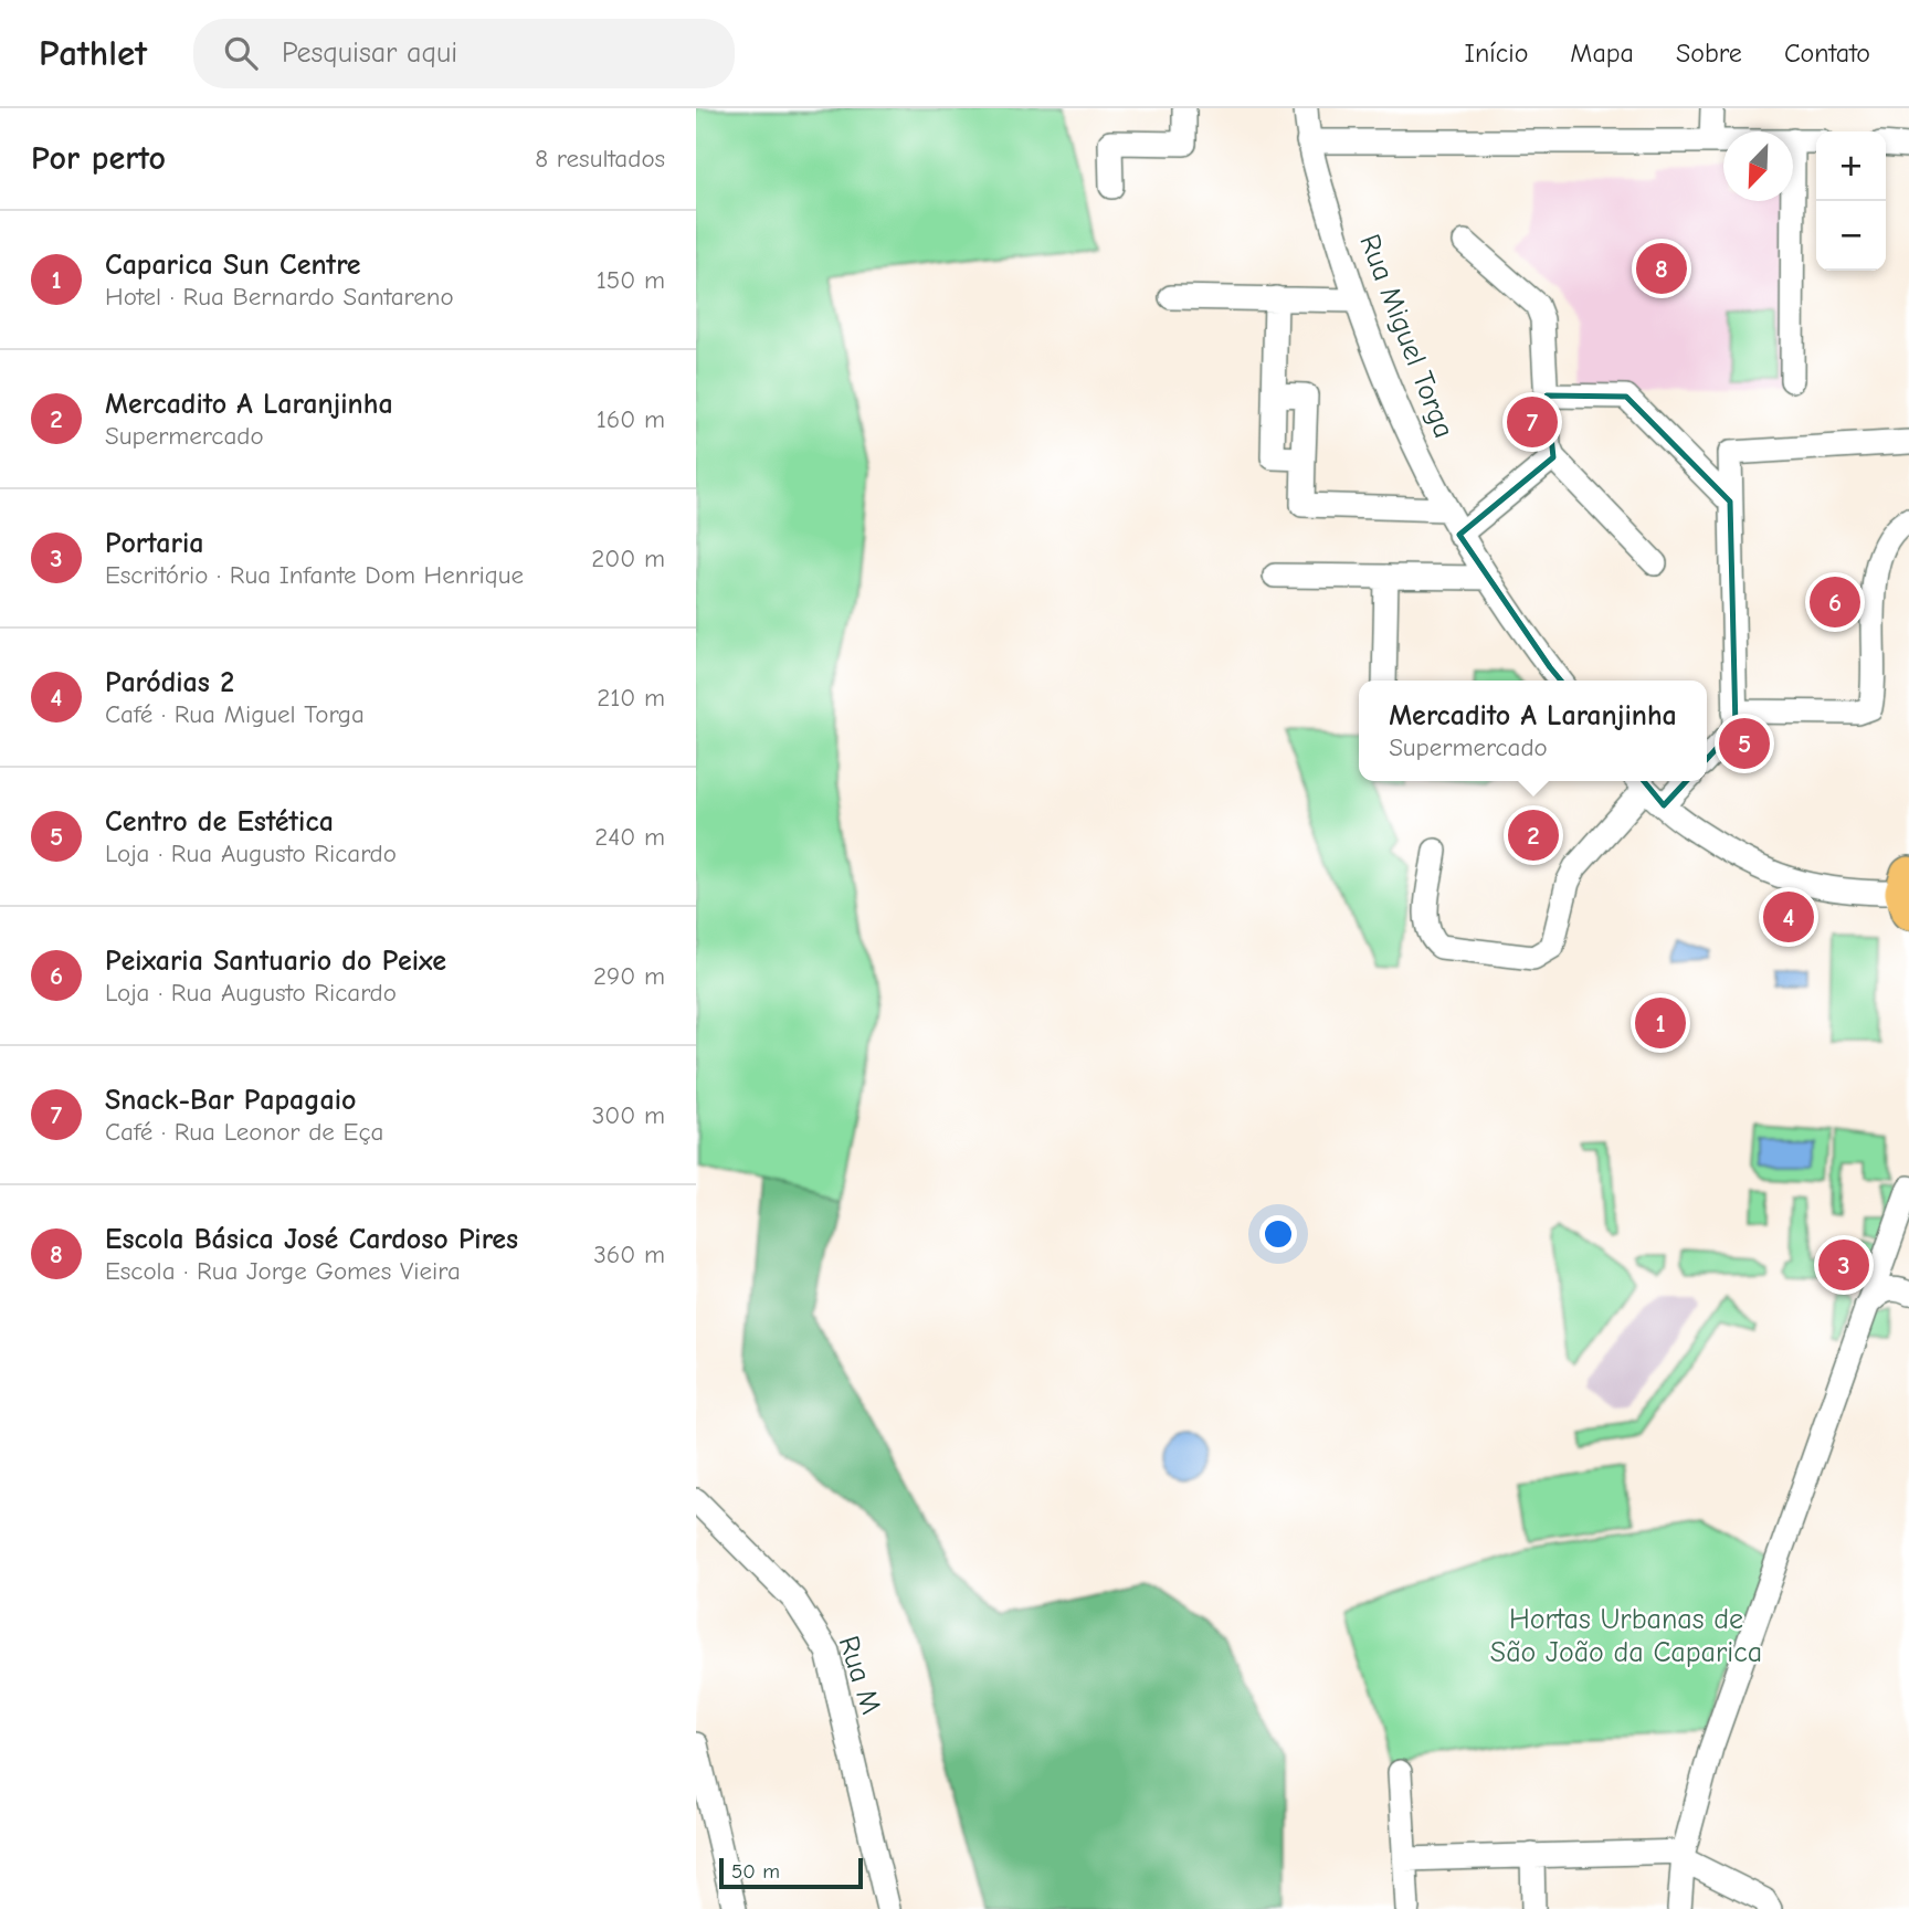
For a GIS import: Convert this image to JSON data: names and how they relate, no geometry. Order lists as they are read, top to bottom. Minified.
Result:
{"streets":{"street":["Rua Miguel Torga","Rua M"]},"parks":["Hortas Urbanas de São João da Caparica"],"scale_bar":"50 m","north":"bottom left","page":{"header":"Pathlet","search":"Pesquisar aqui","nav":["Início","Mapa","Sobre","Contato"],"heading":["Por perto","8 resultados"],"map_buttons":["+","−"],"list":[{"mark":"1","name":"Caparica Sun Centre","note":"Hotel · Rua Bernardo Santareno","value":"150 m"},{"mark":"2","name":"Mercadito A Laranjinha","note":"Supermercado","value":"160 m"},{"mark":"3","name":"Portaria","note":"Escritório · Rua Infante Dom Henrique","value":"200 m"},{"mark":"4","name":"Paródias 2","note":"Café · Rua Miguel Torga","value":"210 m"},{"mark":"5","name":"Centro de Estética","note":"Loja · Rua Augusto Ricardo","value":"240 m"},{"mark":"6","name":"Peixaria Santuario do Peixe","note":"Loja · Rua Augusto Ricardo","value":"290 m"},{"mark":"7","name":"Snack-Bar Papagaio","note":"Café · Rua Leonor de Eça","value":"300 m"},{"mark":"8","name":"Escola Básica José Cardoso Pires","note":"Escola · Rua Jorge Gomes Vieira","value":"360 m"}],"pins":["8","7","6","5","2","4","1","3"],"popup":["Mercadito A Laranjinha","Supermercado"],"scale":"50 m"}}
